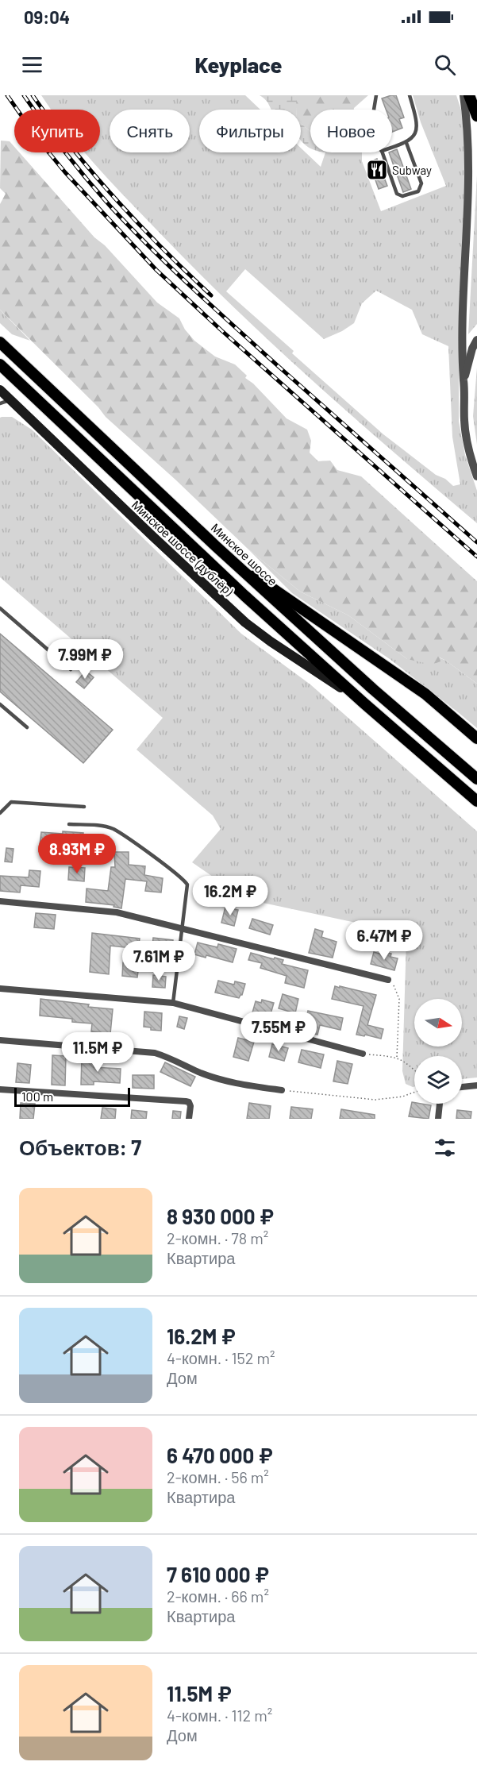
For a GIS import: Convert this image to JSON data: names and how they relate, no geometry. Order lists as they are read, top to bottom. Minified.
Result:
{"streets":{"main road":["Минское шоссе (дублёр)","Минское шоссе"]},"places":{"restaurant":["Subway"]},"scale_bar":"100 m","north":"right","page":{"status":"09:04","header":"Keyplace","chip":["Купить","Снять","Фильтры","Новое"],"price":["7.99M ₽","8.93M ₽","16.2M ₽","6.47M ₽","7.61M ₽","7.55M ₽","11.5M ₽"],"scale":"100 m","heading":"Объектов: 7","list":[{"name":"8 930 000 ₽","note":"2-комн. · 78 m² · Квартира"},{"name":"16.2M ₽","note":"4-комн. · 152 m² · Дом"},{"name":"6 470 000 ₽","note":"2-комн. · 56 m² · Квартира"},{"name":"7 610 000 ₽","note":"2-комн. · 66 m² · Квартира"},{"name":"11.5M ₽","note":"4-комн. · 112 m² · Дом"}]}}
